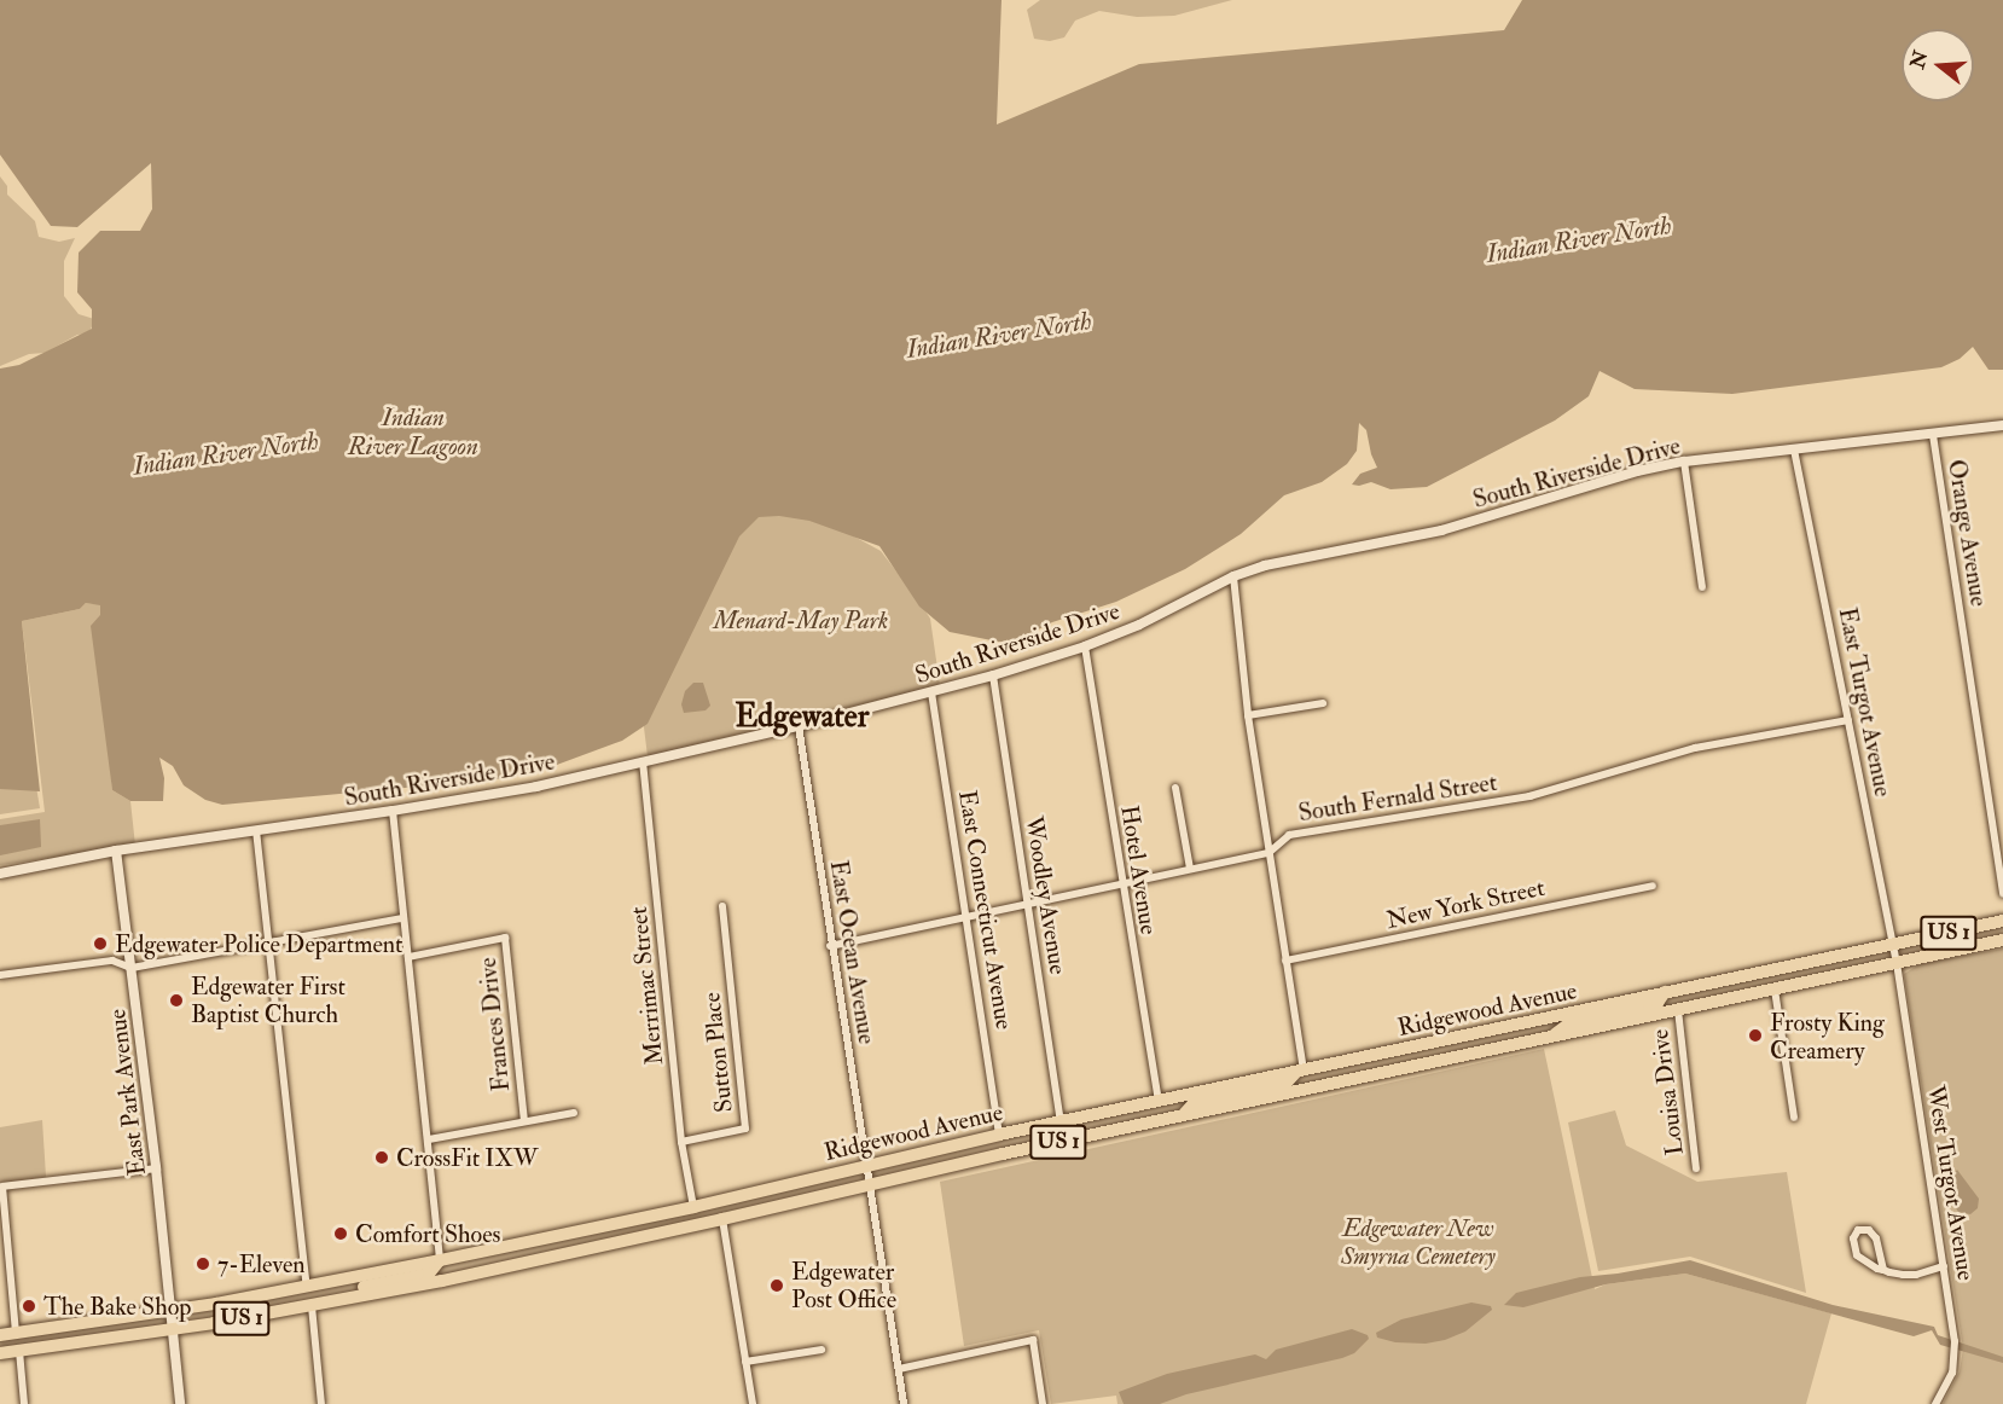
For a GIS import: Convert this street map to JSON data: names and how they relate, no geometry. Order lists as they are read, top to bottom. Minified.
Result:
{"streets":{"main road":["US 1","Ridgewood Avenue"],"street":["South Riverside Drive","Orange Avenue","East Turgot Avenue","South Fernald Street","Hotel Avenue","Woodley Avenue","New York Street","East Connecticut Avenue","East Ocean Avenue","Merrimac Street","Frances Drive","Sutton Place","East Park Avenue","Louisa Drive","West Turgot Avenue"]},"crossings":[["South Riverside Drive","Orange Avenue"],["South Riverside Drive","East Turgot Avenue"],["South Riverside Drive","Hotel Avenue"],["South Riverside Drive","Woodley Avenue"],["South Riverside Drive","East Connecticut Avenue"],["South Riverside Drive","East Ocean Avenue"],["South Riverside Drive","Merrimac Street"],["South Riverside Drive","East Park Avenue"],["East Turgot Avenue","South Fernald Street"],["East Turgot Avenue","Ridgewood Avenue"],["East Turgot Avenue","West Turgot Avenue"],["South Fernald Street","Hotel Avenue"],["South Fernald Street","Woodley Avenue"],["South Fernald Street","East Connecticut Avenue"],["South Fernald Street","East Ocean Avenue"],["Hotel Avenue","Ridgewood Avenue"],["Woodley Avenue","Ridgewood Avenue"],["East Connecticut Avenue","Ridgewood Avenue"],["East Ocean Avenue","Ridgewood Avenue"],["Merrimac Street","Ridgewood Avenue"],["Merrimac Street","Sutton Place"],["Ridgewood Avenue","East Park Avenue"],["Ridgewood Avenue","Louisa Drive"],["Ridgewood Avenue","West Turgot Avenue"]],"districts":["Edgewater"],"water":["Indian River North","Indian River Lagoon"],"parks":["Menard-May Park","Edgewater New Smyrna Cemetery"],"places":["Edgewater Police Department","Edgewater First Baptist Church","Frosty King Creamery","CrossFit IXW","Comfort Shoes","7-Eleven","Edgewater Post Office","The Bake Shop"],"north":"left"}
